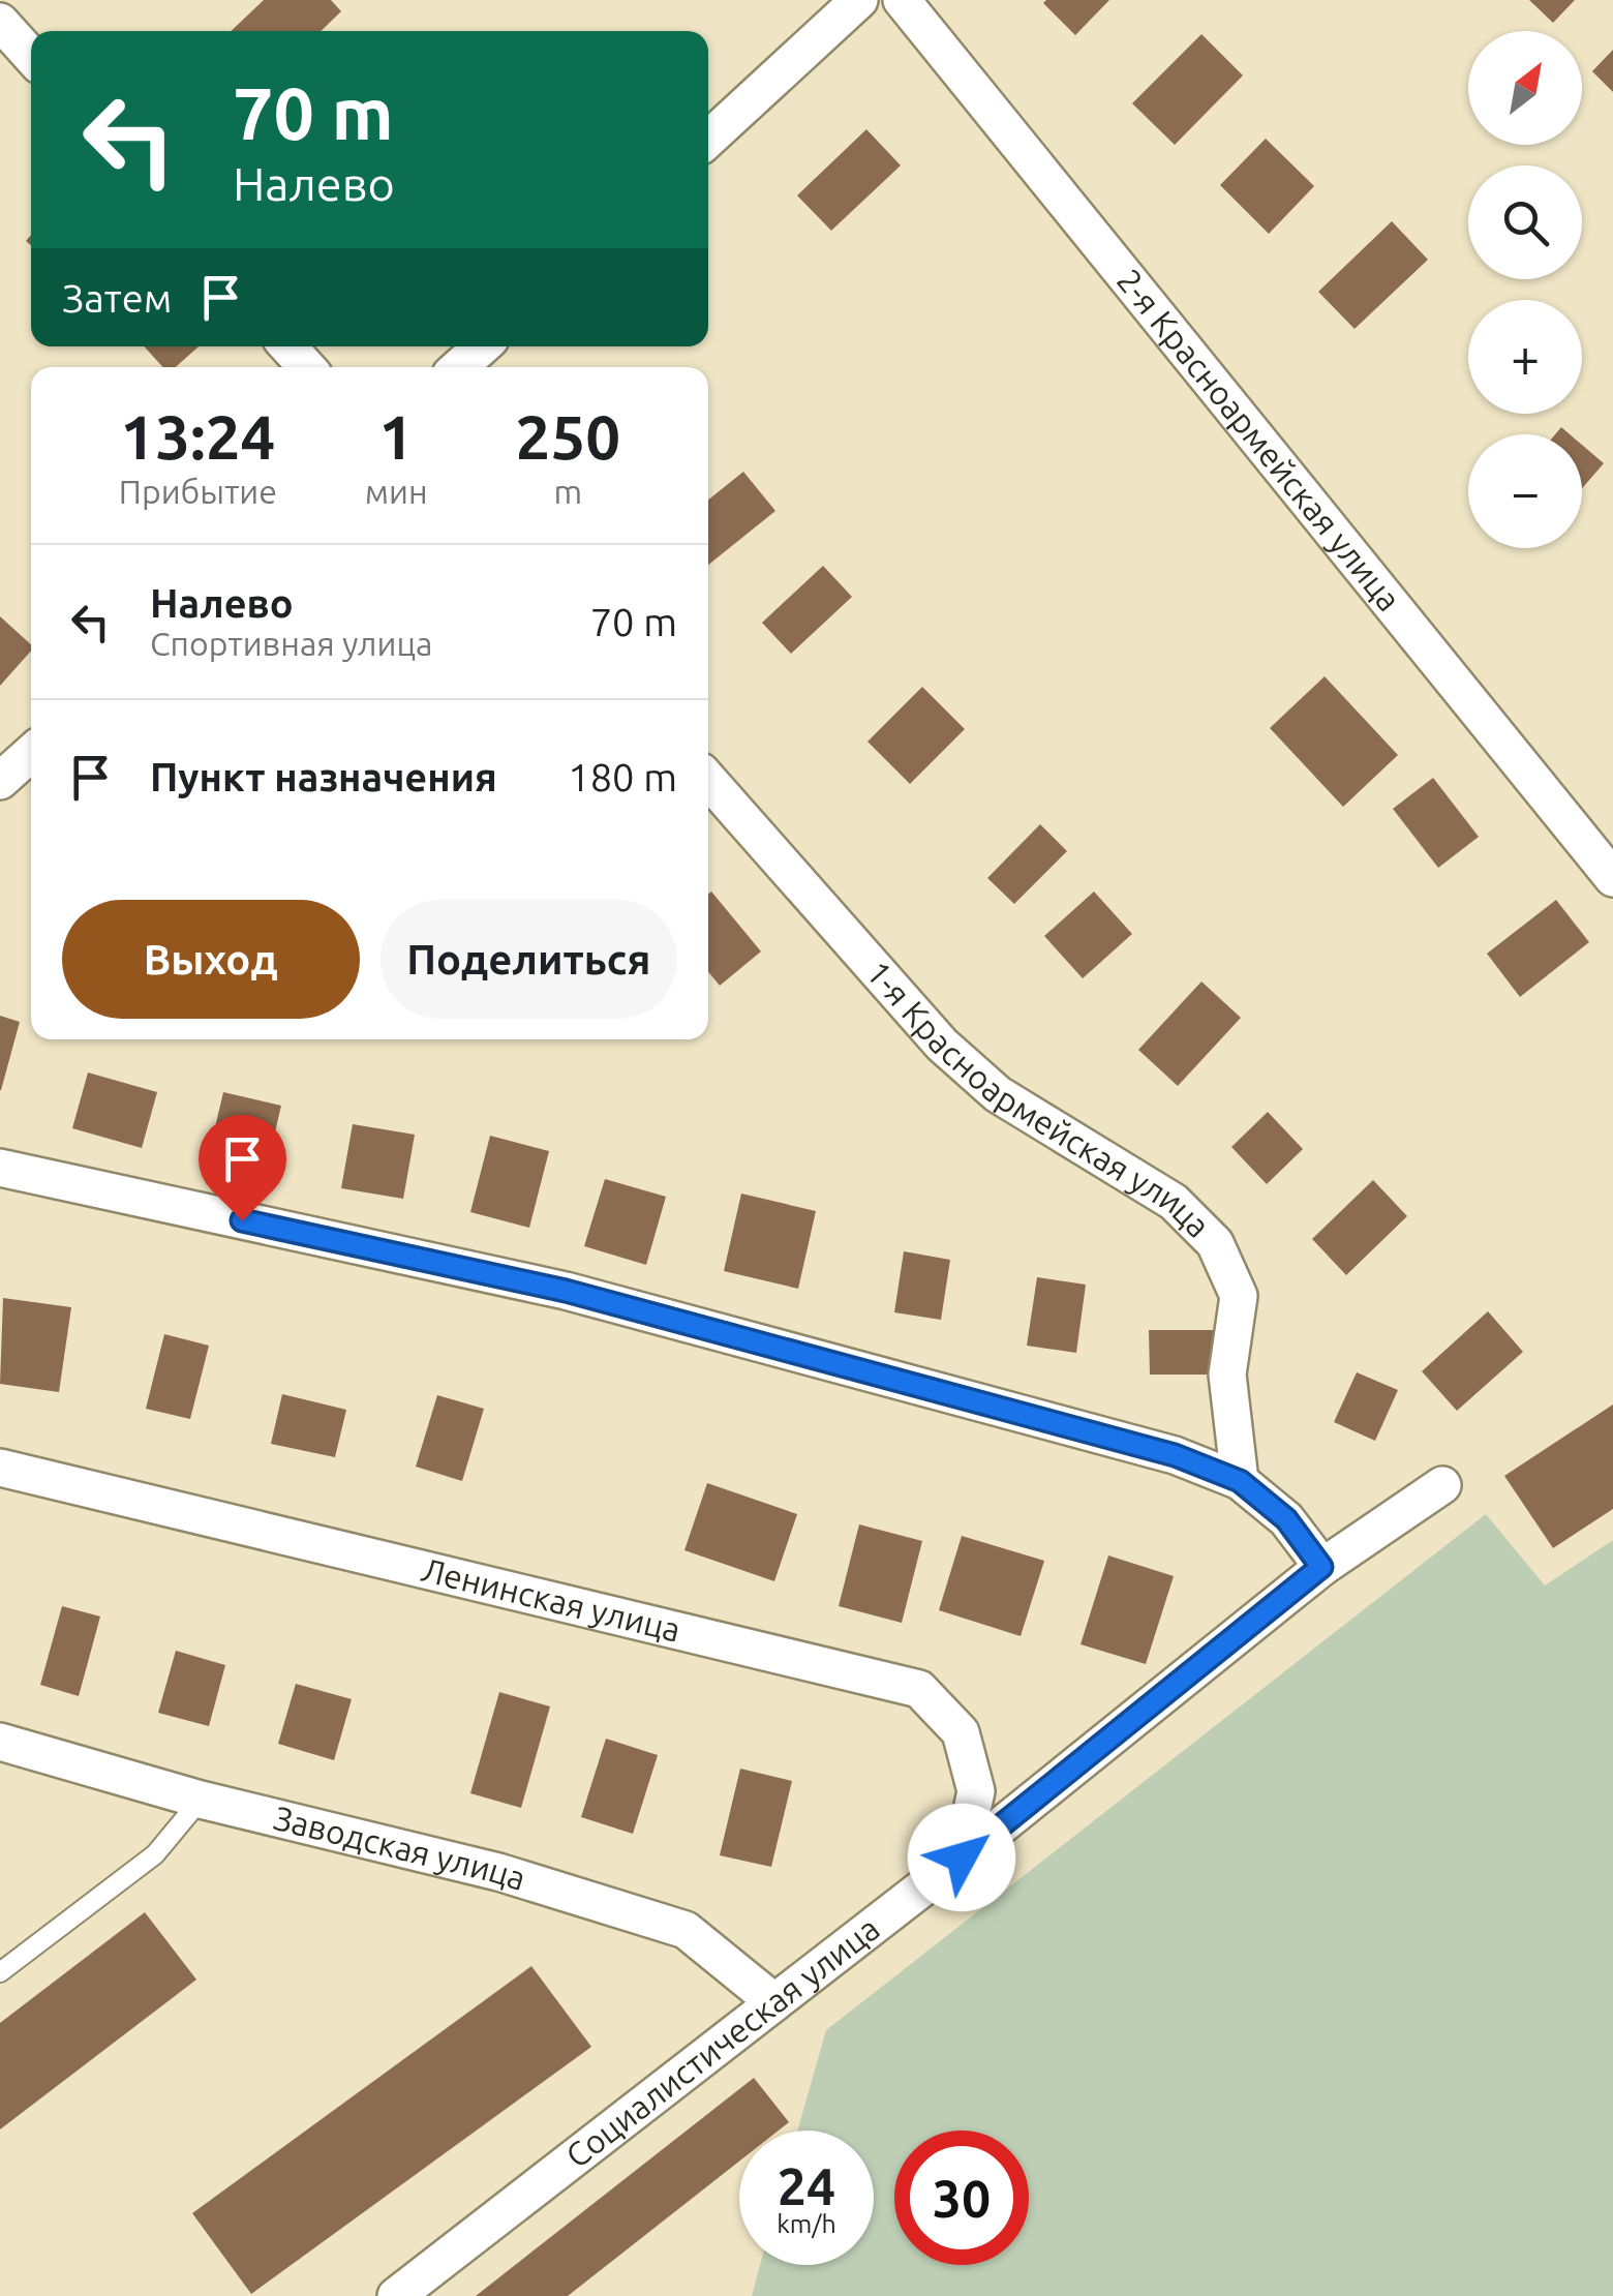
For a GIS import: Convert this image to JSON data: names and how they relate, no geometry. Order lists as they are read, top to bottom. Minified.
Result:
{"streets":{"street":["2-я Красноармейская улица","1-я Красноармейская улица","Ленинская улица","Заводская улица","Социалистическая улица"]},"crossings":[["Ленинская улица","Социалистическая улица"],["Заводская улица","Социалистическая улица"]],"north":"top right","page":{"map_buttons":["+","−"],"turn":["70 m","Налево"],"then":"Затем","eta":["13:24","Прибытие","1","мин","250","m"],"list":[{"name":"Налево","note":"Спортивная улица","value":"70 m"},{"name":"Пункт назначения","value":"180 m"}],"buttons":["Выход","Поделиться"],"speed":"24 km/h","limit":"30"}}
